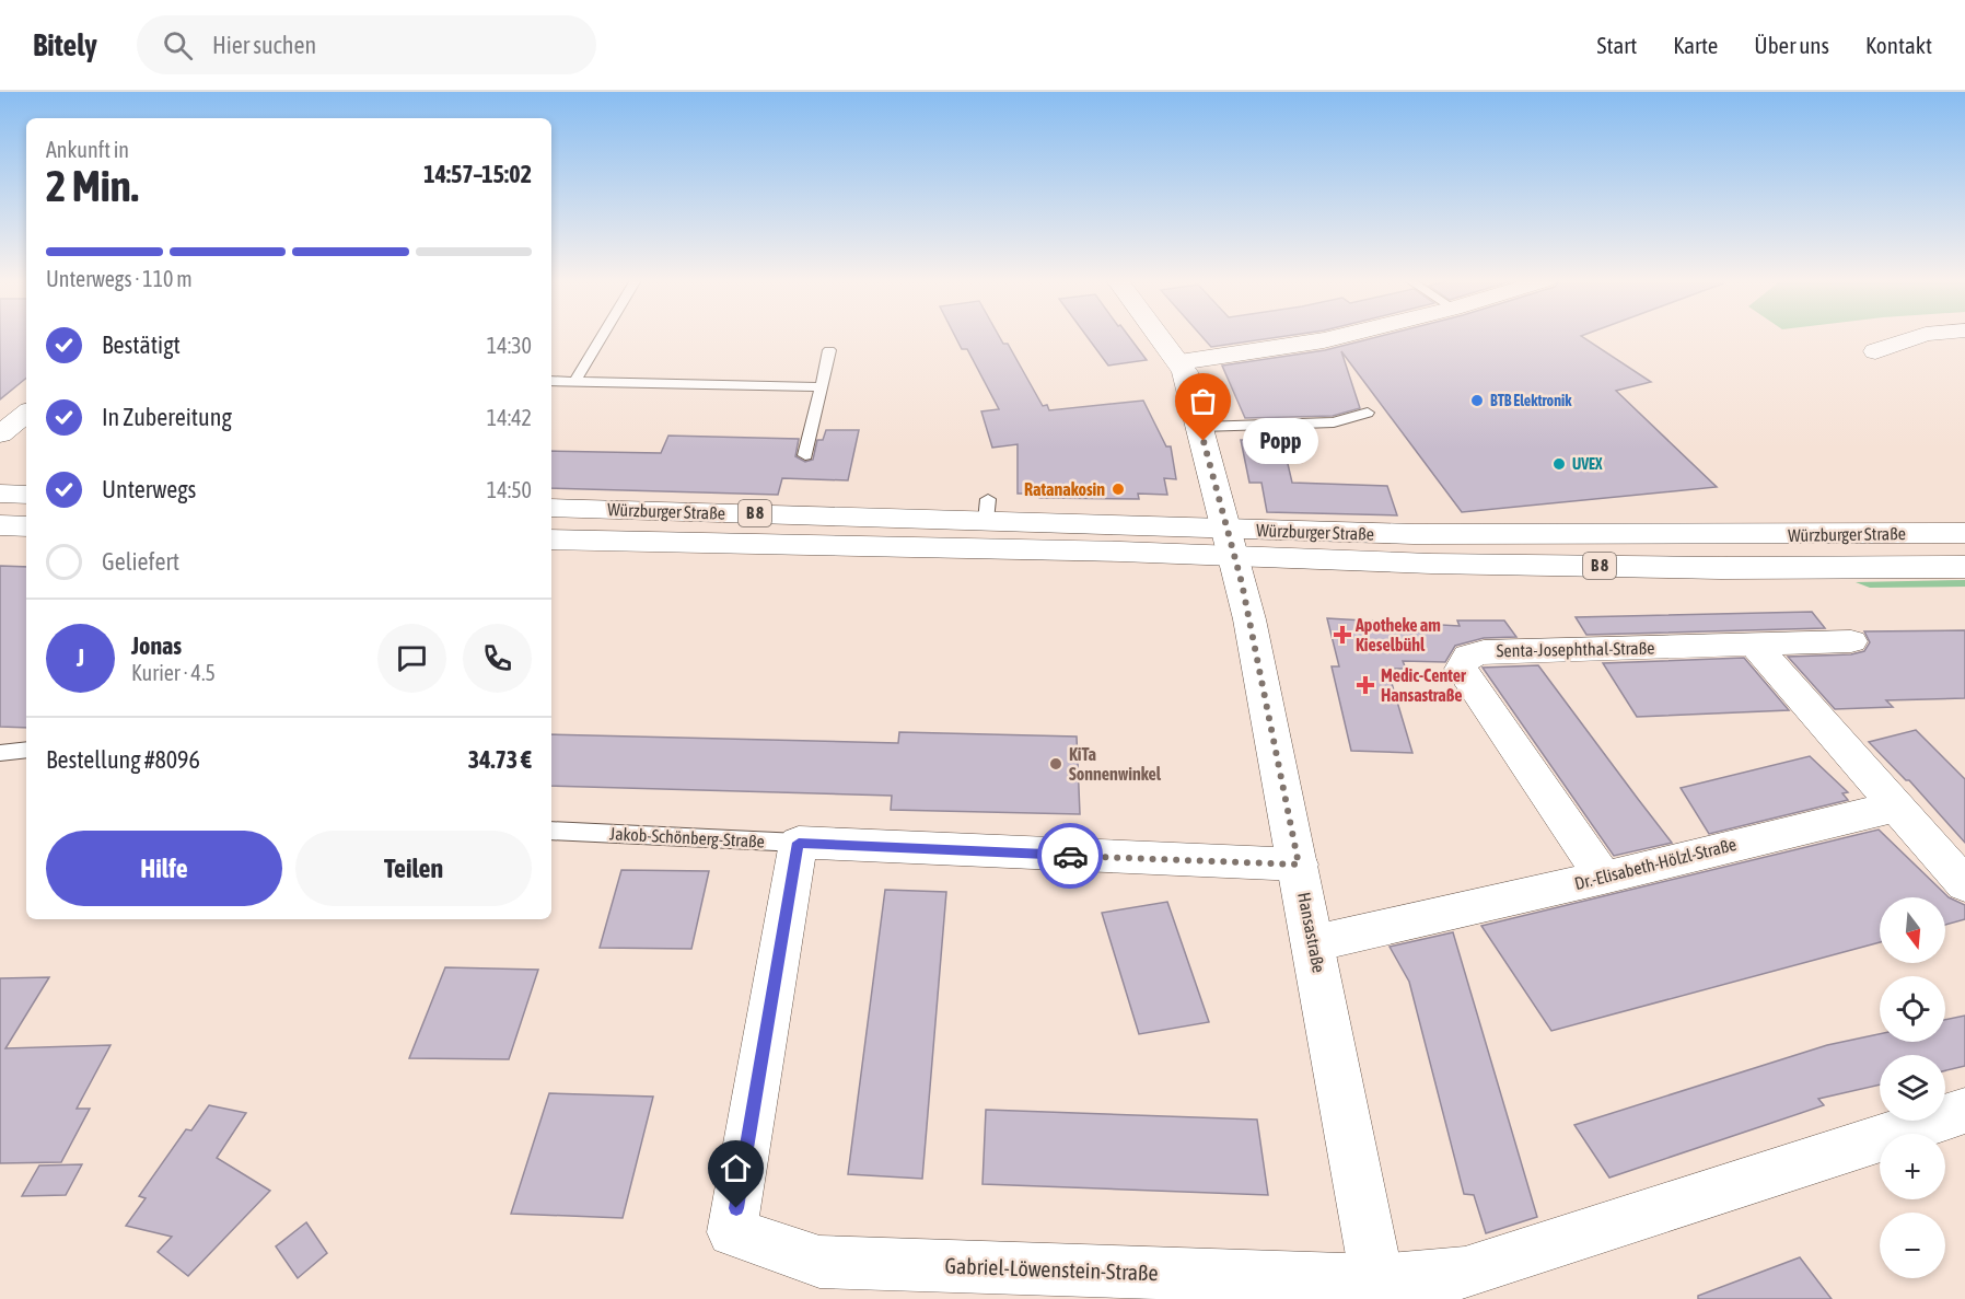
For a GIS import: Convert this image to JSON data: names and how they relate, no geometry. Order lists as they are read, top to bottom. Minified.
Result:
{"streets":{"main road":["Würzburger Straße","B 8","Hansastraße"],"street":["Senta-Josephthal-Straße","Jakob-Schönberg-Straße","Dr.-Elisabeth-Hölzl-Straße","Gabriel-Löwenstein-Straße"]},"crossings":[["Würzburger Straße","Hansastraße"],["Senta-Josephthal-Straße","Dr.-Elisabeth-Hölzl-Straße"],["Jakob-Schönberg-Straße","Hansastraße"],["Jakob-Schönberg-Straße","Gabriel-Löwenstein-Straße"],["Dr.-Elisabeth-Hölzl-Straße","Hansastraße"],["Hansastraße","Gabriel-Löwenstein-Straße"]],"places":{"other":["BTB Elektronik","Popp","UVEX","Ratanakosin","KiTa Sonnenwinkel"],"health":["Apotheke am Kieselbühl","Medic-Center Hansastraße"]},"north":"bottom","page":{"header":"Bitely","search":"Hier suchen","nav":["Start","Karte","Über uns","Kontakt"],"heading":["2 Min.","Ankunft in","14:57–15:02"],"panel":["Jonas","Kurier · 4.5","Bestellung #8096","34.73 €"],"bar":"Unterwegs · 110 m","list":[["Bestätigt","14:30"],["In Zubereitung","14:42"],["Unterwegs","14:50"],"Geliefert"],"bubble":"Popp","round":"J","buttons":["Hilfe","Teilen"],"map_buttons":["+","−"]}}
